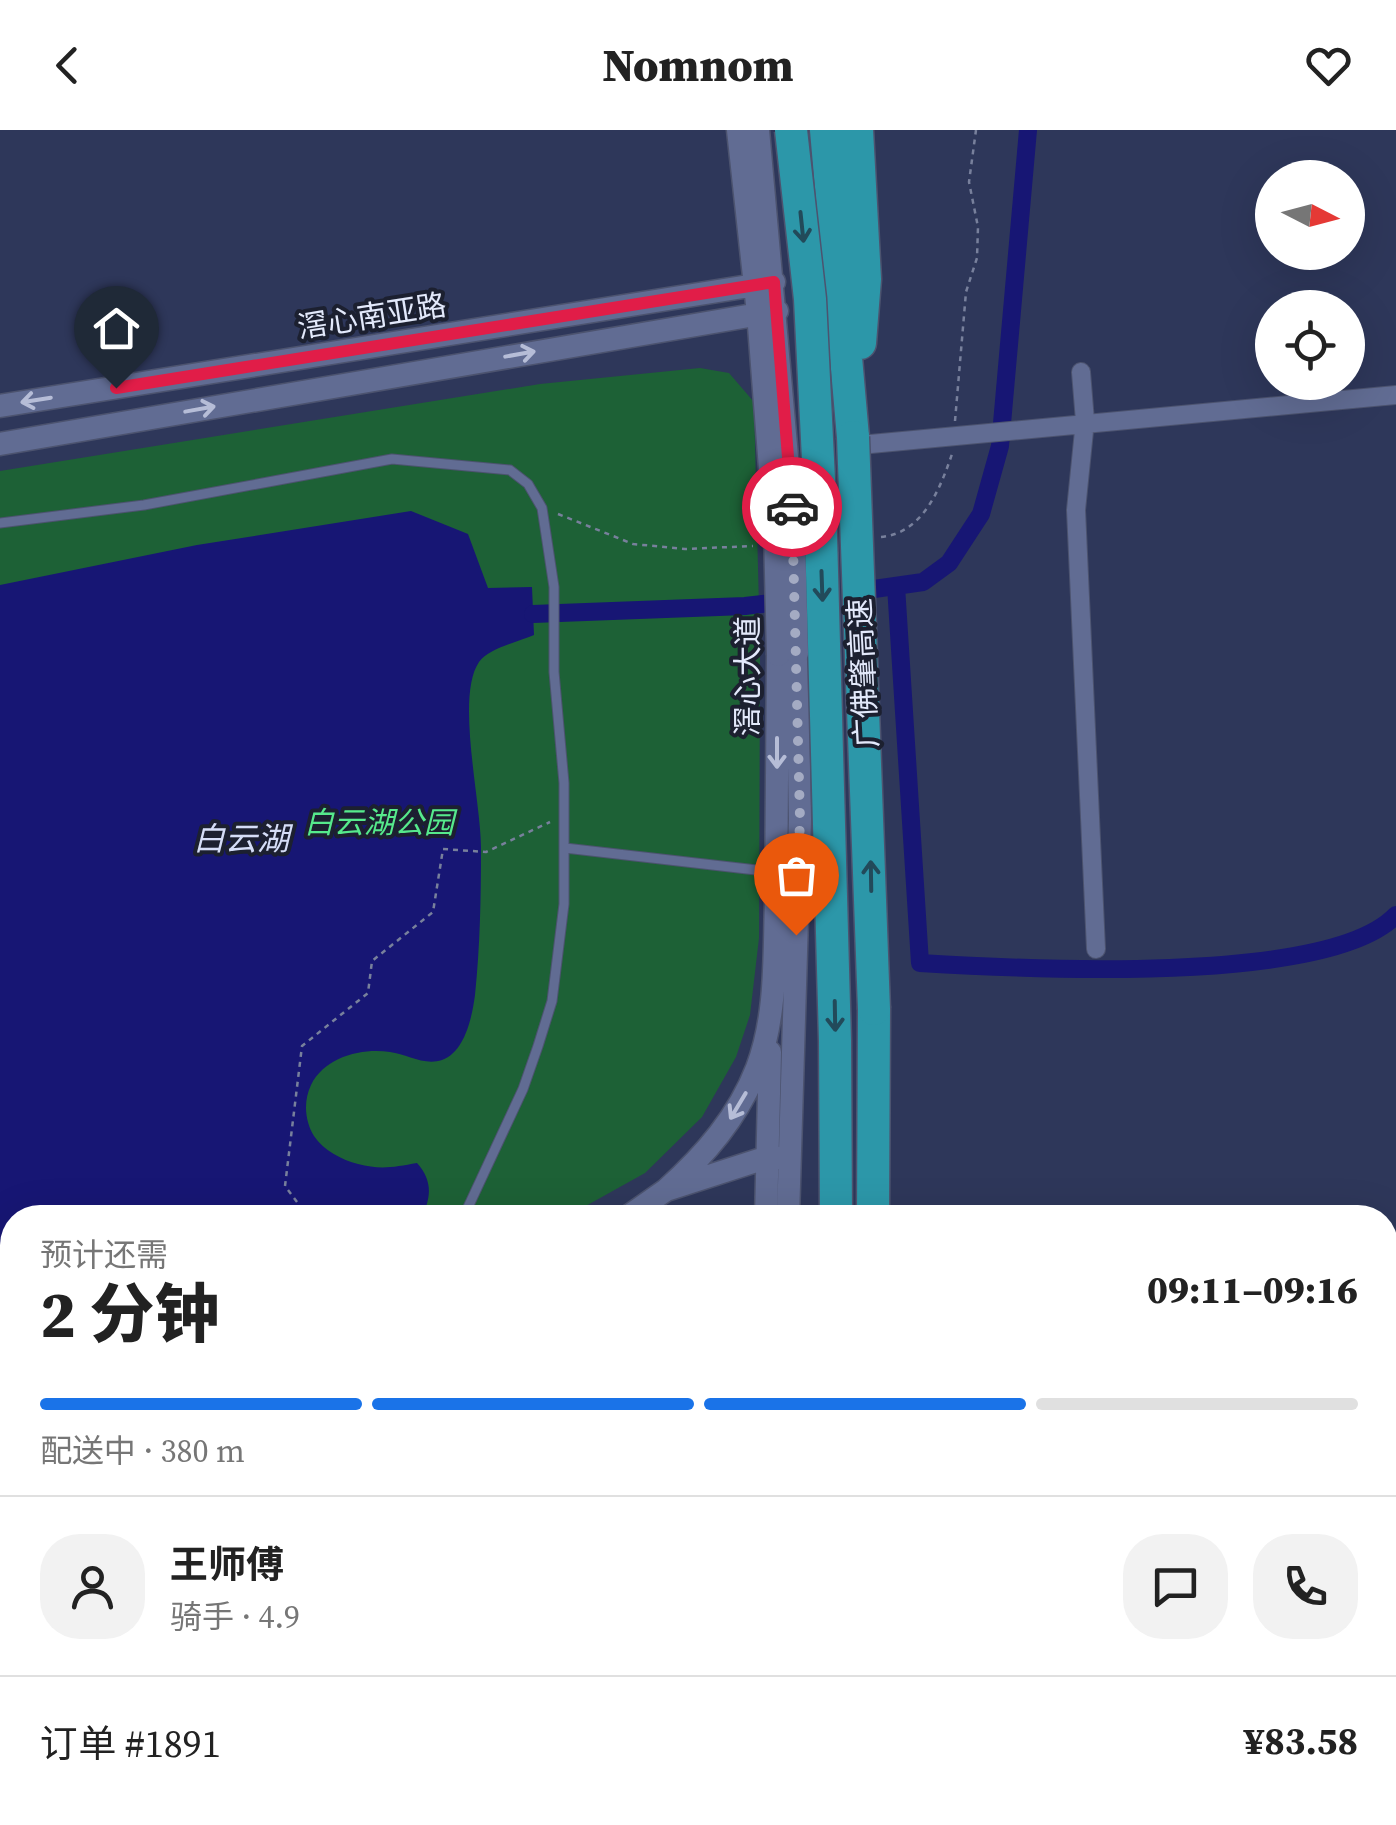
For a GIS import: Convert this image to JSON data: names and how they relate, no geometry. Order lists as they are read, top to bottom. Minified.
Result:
{"streets":{"highway":["广佛肇高速"],"street":["滘心南亚路","滘心大道"]},"crossings":[["滘心南亚路","滘心大道"]],"water":["白云湖"],"parks":["白云湖公园"],"north":"right","page":{"header":"Nomnom","heading":["2 分钟","预计还需","09:11–09:16"],"panel":["王师傅","骑手 · 4.9","订单 #1891","¥83.58"],"bar":"配送中 · 380 m"}}
